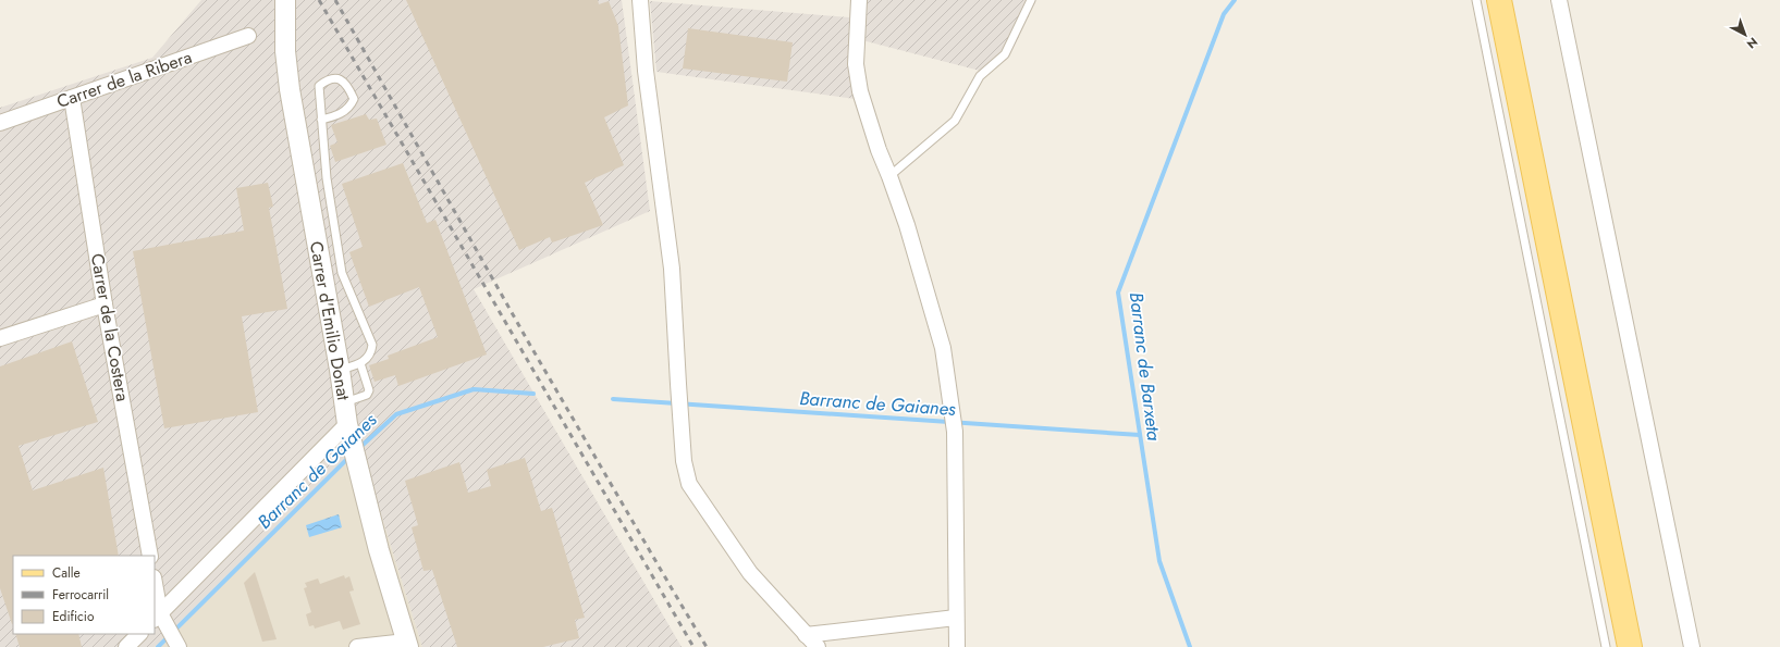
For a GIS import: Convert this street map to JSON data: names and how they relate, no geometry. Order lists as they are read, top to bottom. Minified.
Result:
{"streets":{"street":["Carrer de la Ribera","Carrer d'Emilio Donat","Carrer de la Costera"]},"crossings":[["Carrer de la Ribera","Carrer de la Costera"]],"water":["Barranc de Barxeta","Barranc de Gaianes"],"legend":["Calle","Ferrocarril","Edificio"],"north":"bottom right"}
